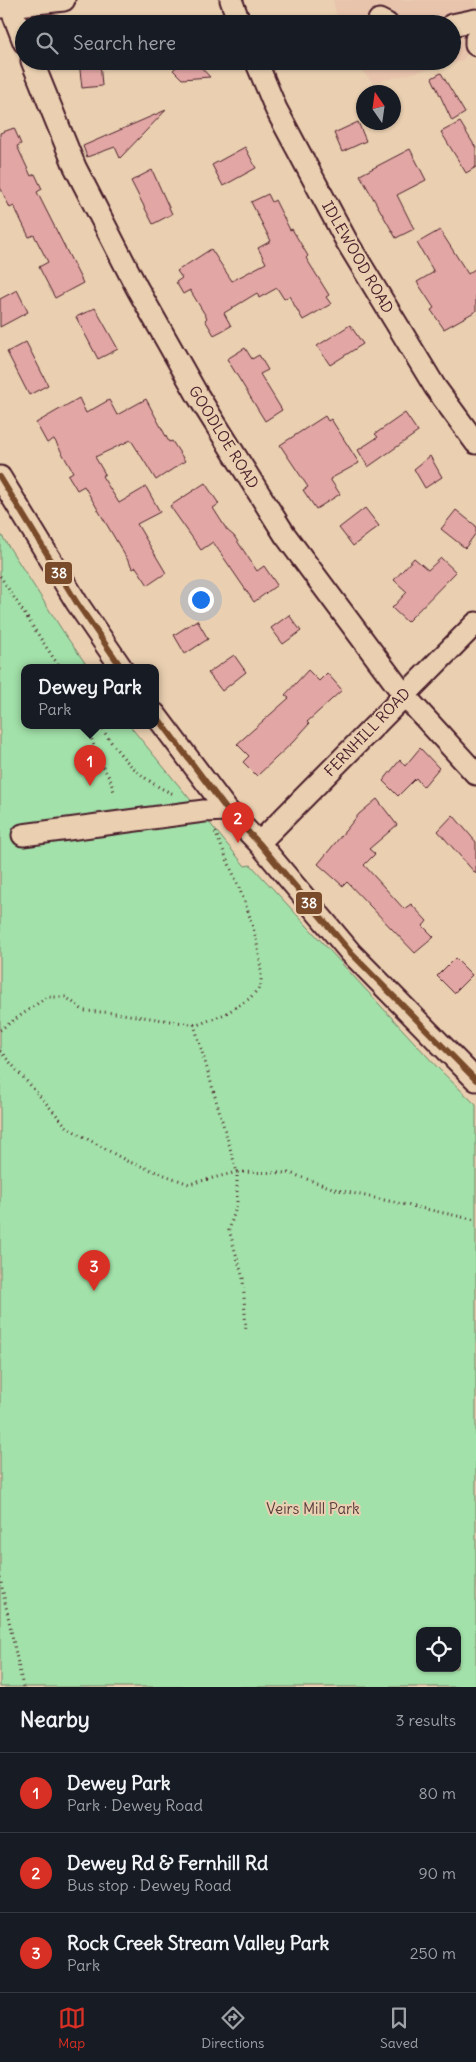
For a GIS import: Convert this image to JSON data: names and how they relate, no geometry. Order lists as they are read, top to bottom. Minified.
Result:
{"streets":{"street":["IDLEWOOD ROAD","GOODLOE ROAD","FERNHILL ROAD"]},"crossings":[["GOODLOE ROAD","FERNHILL ROAD"]],"parks":["Veirs Mill Park"],"lines":["transit line 38"],"north":"top","page":{"search":"Search here","popup":["Dewey Park","Park"],"pins":["1","2","3"],"heading":["Nearby","3 results"],"list":[{"mark":"1","name":"Dewey Park","note":"Park · Dewey Road","value":"80 m"},{"mark":"2","name":"Dewey Rd & Fernhill Rd","note":"Bus stop · Dewey Road","value":"90 m"},{"mark":"3","name":"Rock Creek Stream Valley Park","note":"Park","value":"250 m"}],"nav":["Map","Directions","Saved"]}}
